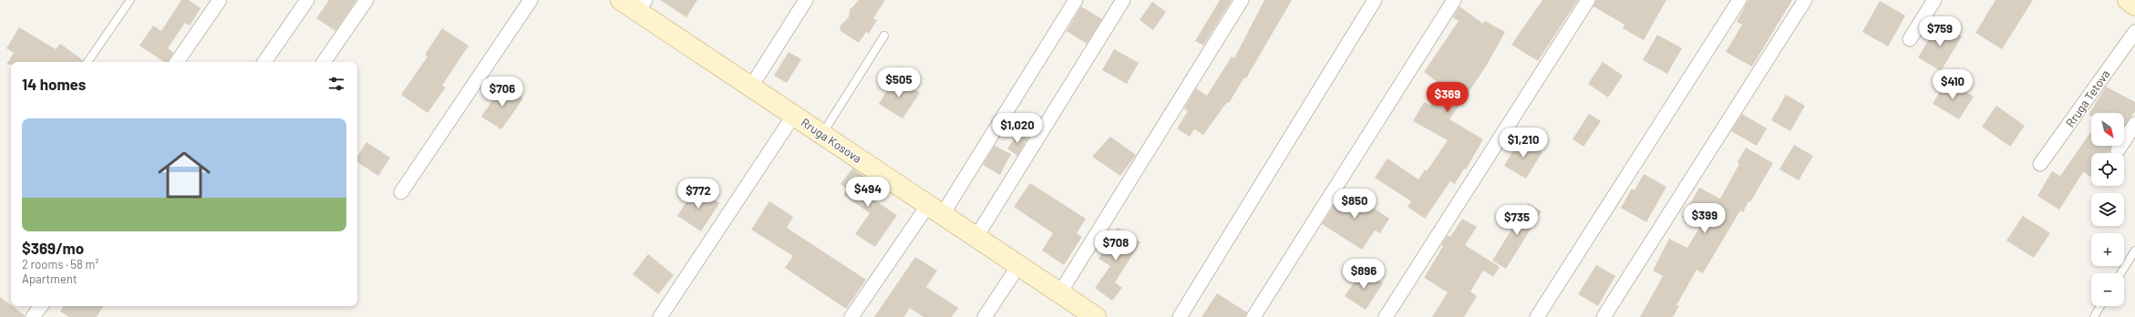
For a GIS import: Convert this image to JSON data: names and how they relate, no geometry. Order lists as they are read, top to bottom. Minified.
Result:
{"streets":{"street":["Rruga Tetova","Rruga Kosova"]},"north":"bottom right","page":{"price":["$759","$505","$410","$706","$369","$1,020","$1,210","$494","$772","$850","$399","$735","$708","$896"],"heading":"14 homes","list":[{"name":"$369/mo","note":"2 rooms · 58 m² · Apartment"}],"map_buttons":["+","−"]}}
